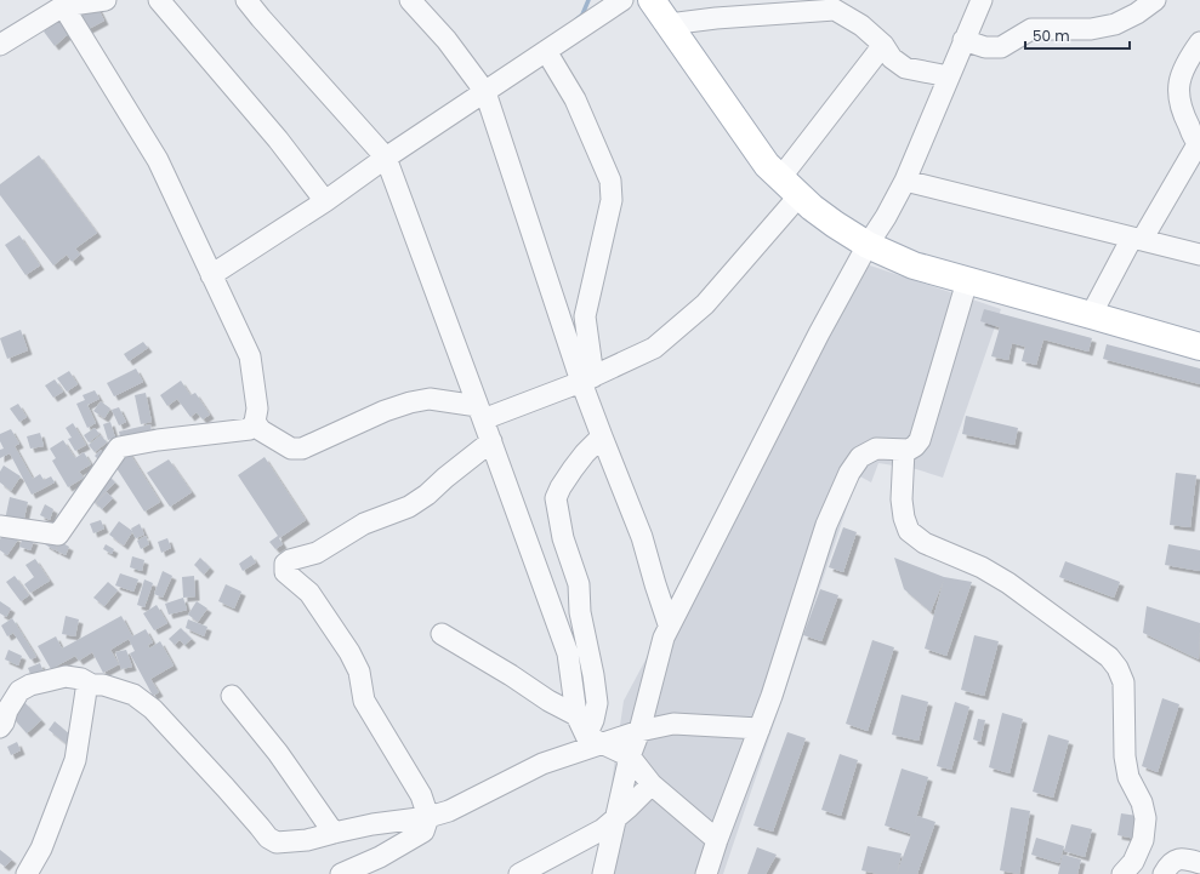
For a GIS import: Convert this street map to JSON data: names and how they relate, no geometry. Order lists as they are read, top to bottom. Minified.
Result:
{"scale_bar":"50 m"}
